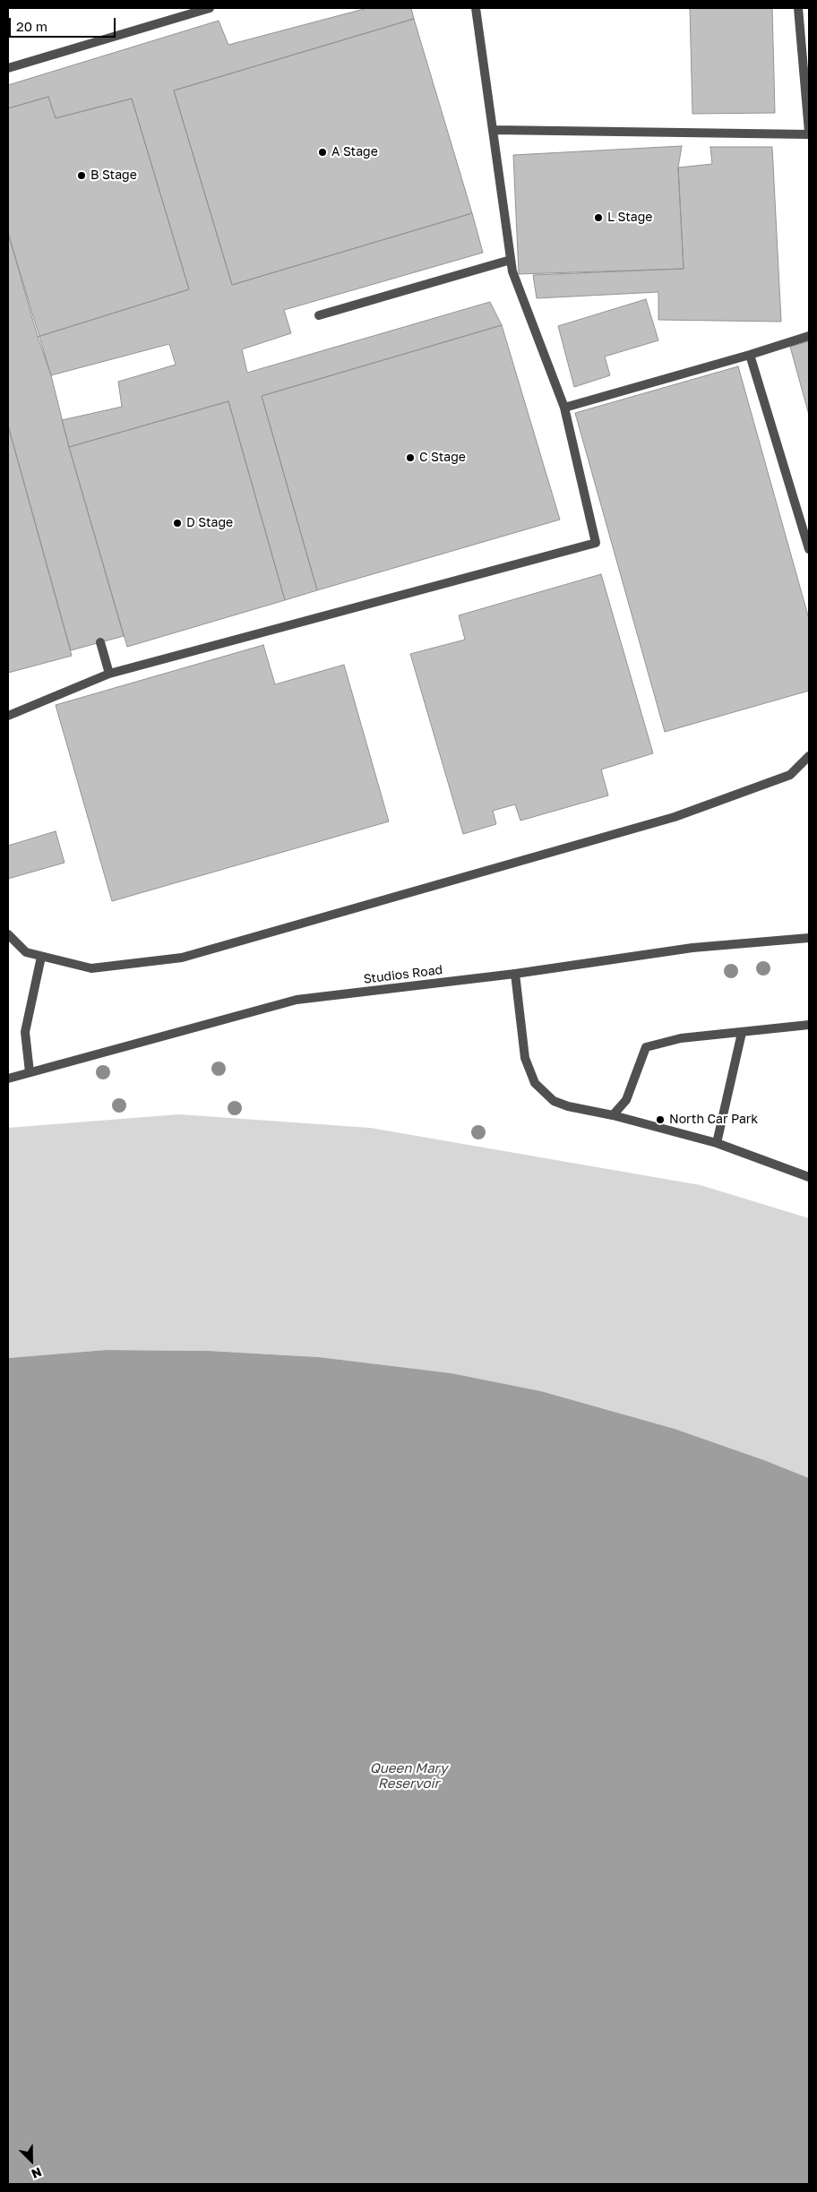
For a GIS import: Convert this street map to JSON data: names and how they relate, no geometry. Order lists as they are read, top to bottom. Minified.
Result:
{"streets":{"street":["Studios Road"]},"water":["Queen Mary Reservoir"],"places":["A Stage","B Stage","L Stage","C Stage","D Stage","North Car Park"],"scale_bar":"20 m","north":"bottom right"}
